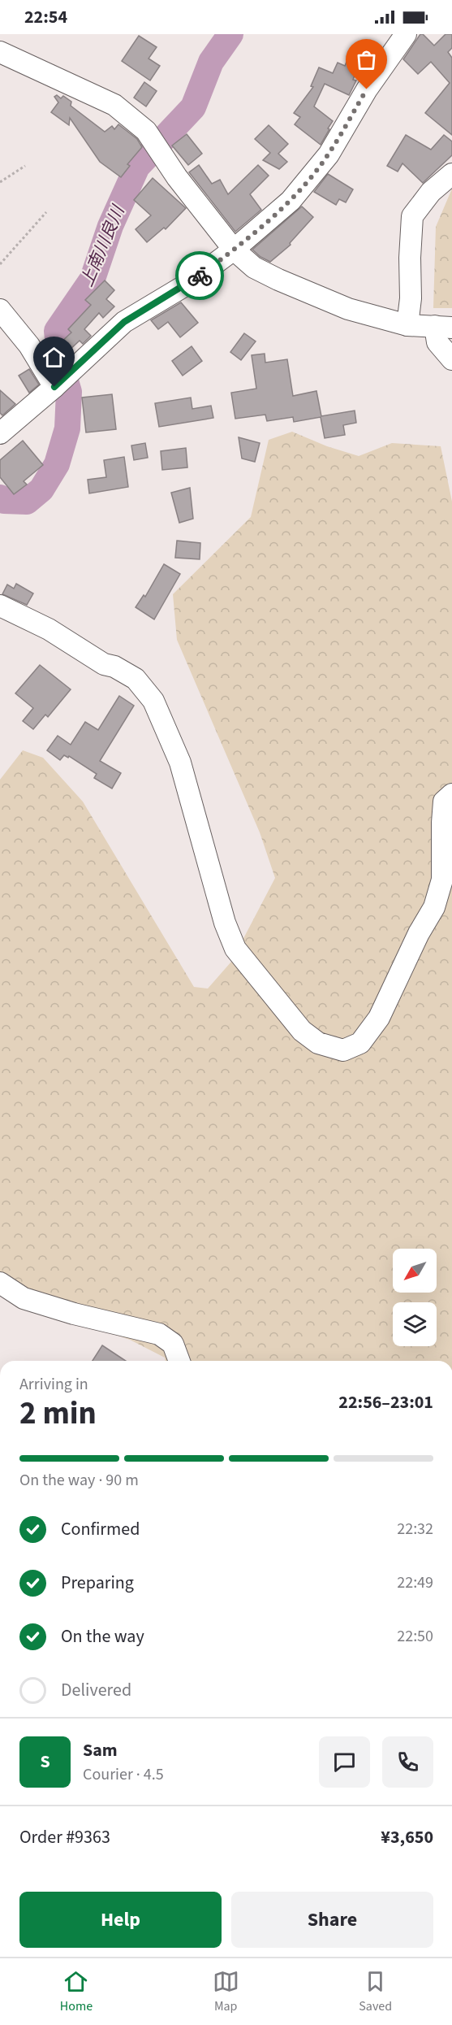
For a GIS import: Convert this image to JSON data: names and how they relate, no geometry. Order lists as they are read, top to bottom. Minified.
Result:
{"water":["上南川良川"],"north":"bottom left","page":{"status":"22:54","heading":["2 min","Arriving in","22:56–23:01"],"panel":["Sam","Courier · 4.5","Order #9363","¥3,650"],"bar":"On the way · 90 m","list":[["Confirmed","22:32"],["Preparing","22:49"],["On the way","22:50"],"Delivered"],"round":"S","buttons":["Help","Share"],"tabs":["Home","Map","Saved"]}}
